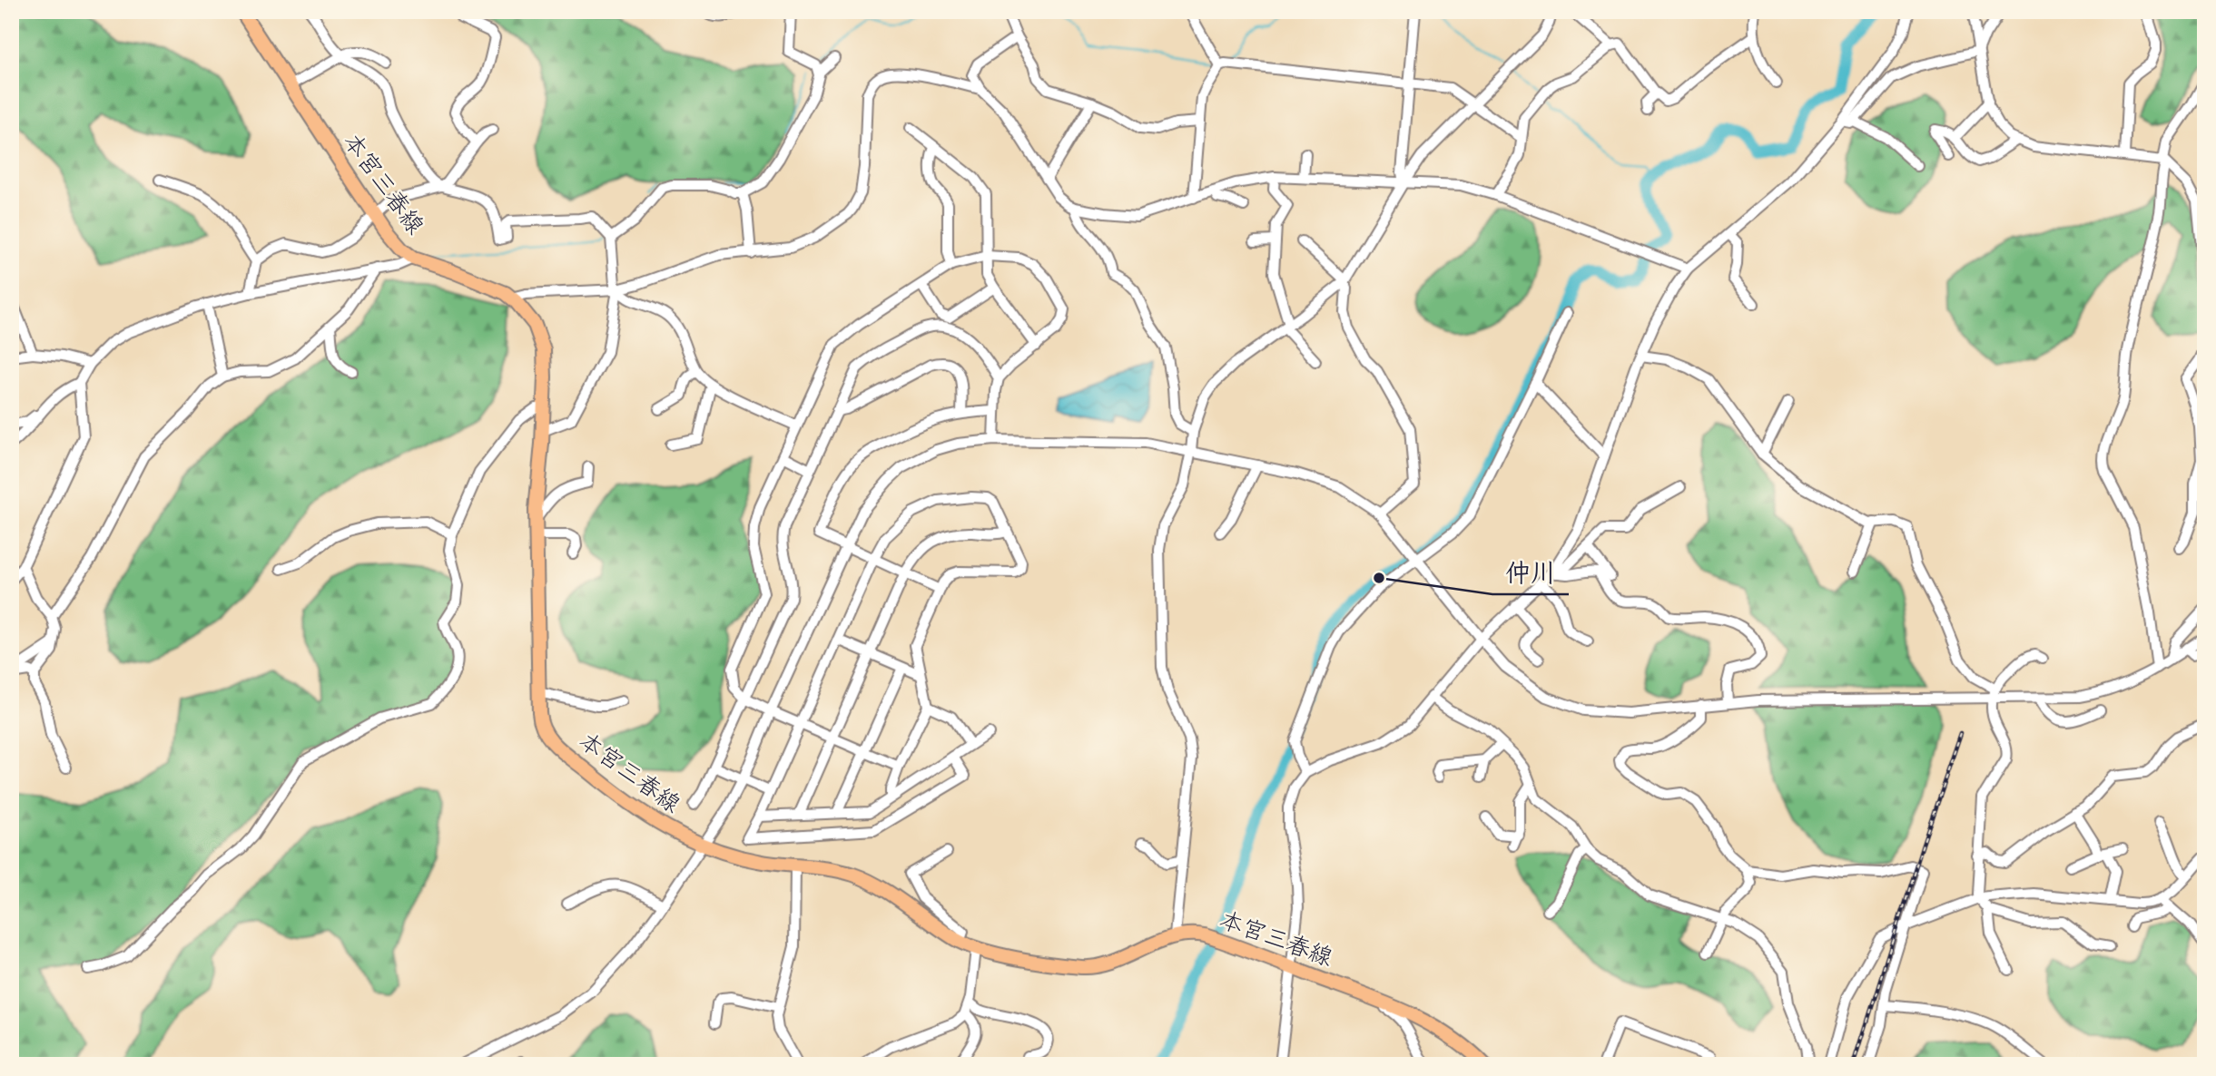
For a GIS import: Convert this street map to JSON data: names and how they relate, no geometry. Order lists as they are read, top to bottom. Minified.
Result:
{"streets":{"main road":["本宮三春線"]},"places":["仲川"]}
